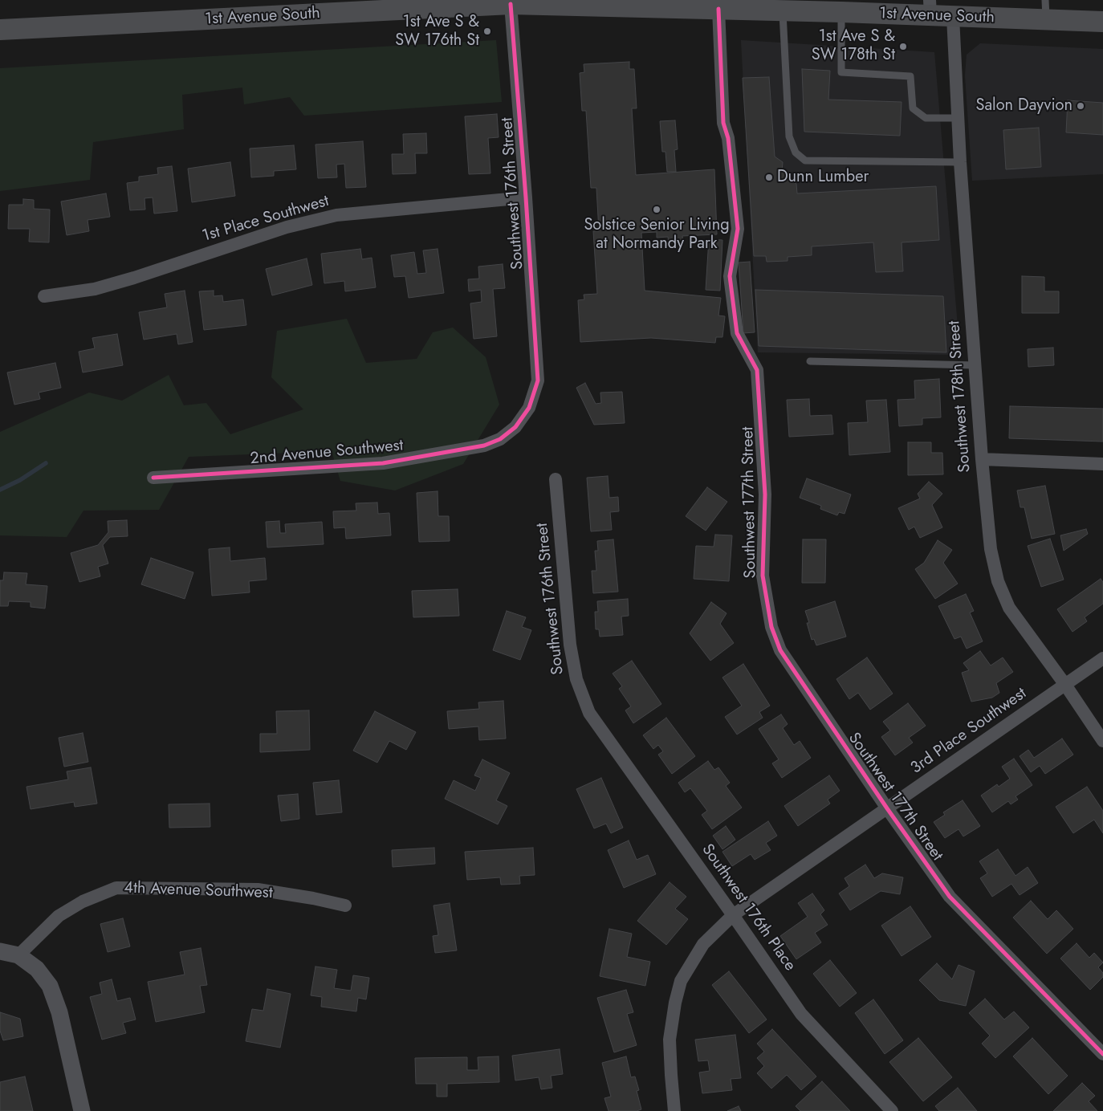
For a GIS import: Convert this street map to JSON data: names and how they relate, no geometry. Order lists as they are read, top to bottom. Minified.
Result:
{"streets":{"main road":["1st Avenue South"],"street":["Southwest 176th Street","1st Place Southwest","Southwest 178th Street","2nd Avenue Southwest","Southwest 177th Street","3rd Place Southwest","4th Avenue Southwest","Southwest 176th Place"]},"crossings":[["1st Avenue South","Southwest 176th Street"],["1st Avenue South","Southwest 178th Street"],["1st Avenue South","Southwest 177th Street"],["Southwest 176th Street","1st Place Southwest"],["Southwest 176th Street","2nd Avenue Southwest"],["Southwest 176th Street","Southwest 176th Place"],["Southwest 178th Street","3rd Place Southwest"],["Southwest 177th Street","3rd Place Southwest"],["3rd Place Southwest","Southwest 176th Place"]],"places":["1st Ave S & SW 176th St","1st Ave S & SW 178th St","Salon Dayvion","Dunn Lumber","Solstice Senior Living at Normandy Park"]}
